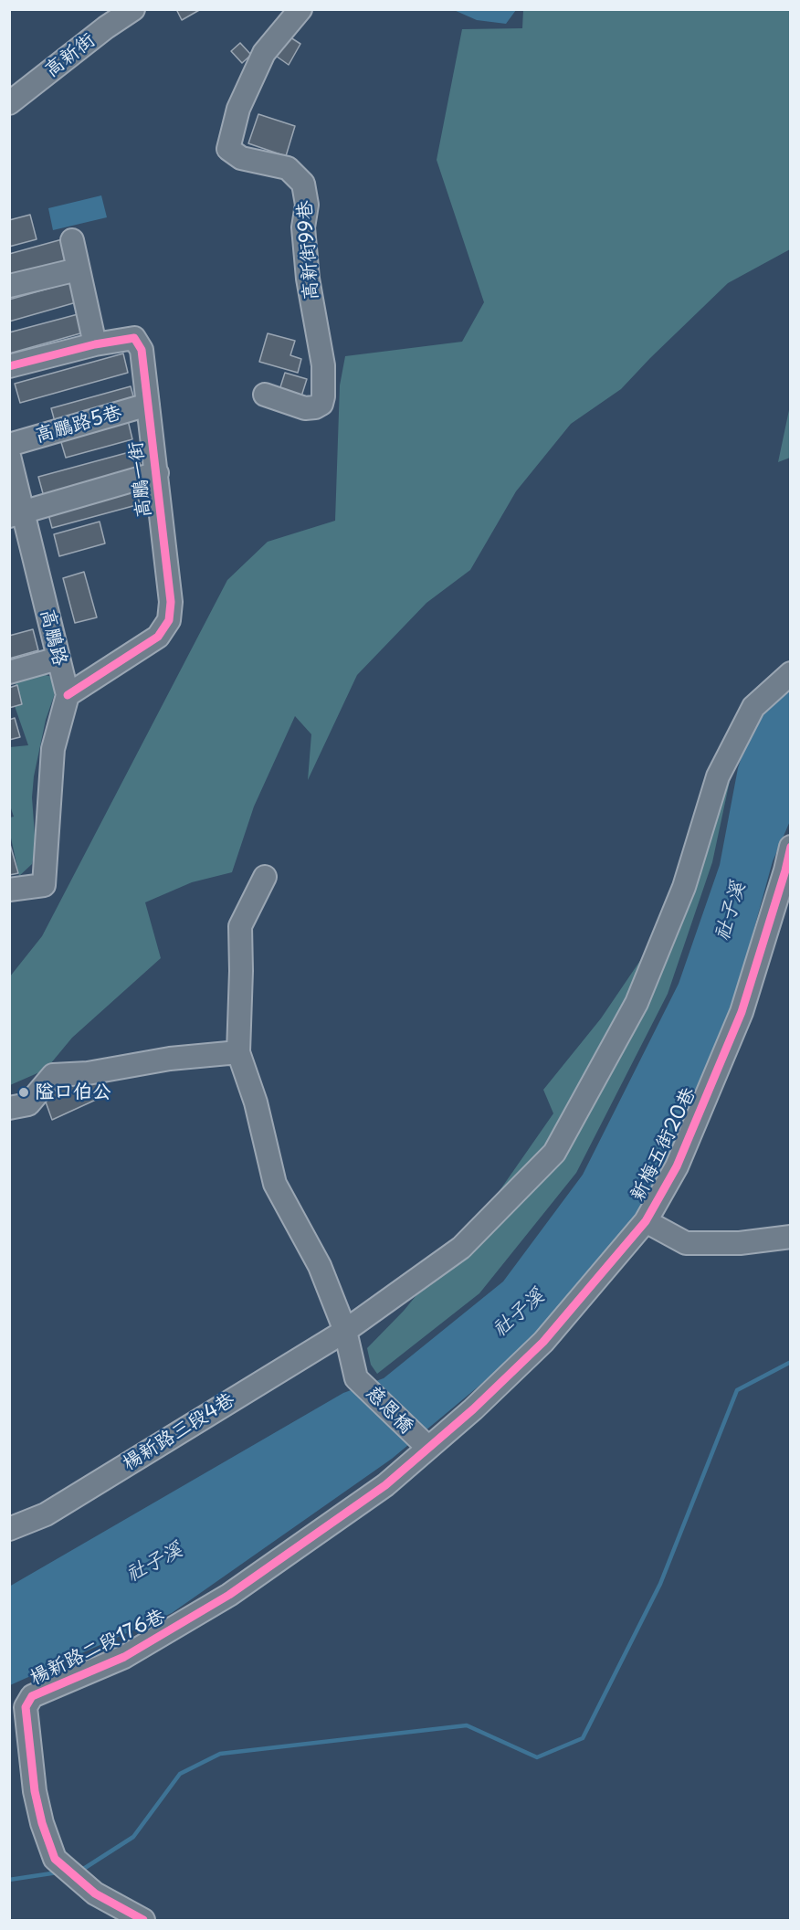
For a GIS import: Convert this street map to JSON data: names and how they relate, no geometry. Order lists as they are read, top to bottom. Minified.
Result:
{"streets":{"street":["高新街","高新街99巷","高鵬路5巷","高鵬一街","高鵬路","新梅五街20巷","慈恩橋","楊新路三段4巷","楊新路二段176巷"]},"crossings":[["高鵬路5巷","高鵬一街"],["高鵬一街","高鵬路"],["新梅五街20巷","慈恩橋"],["新梅五街20巷","楊新路二段176巷"],["慈恩橋","楊新路三段4巷"],["慈恩橋","楊新路二段176巷"]],"water":["社子溪"],"places":["隘口伯公"]}
